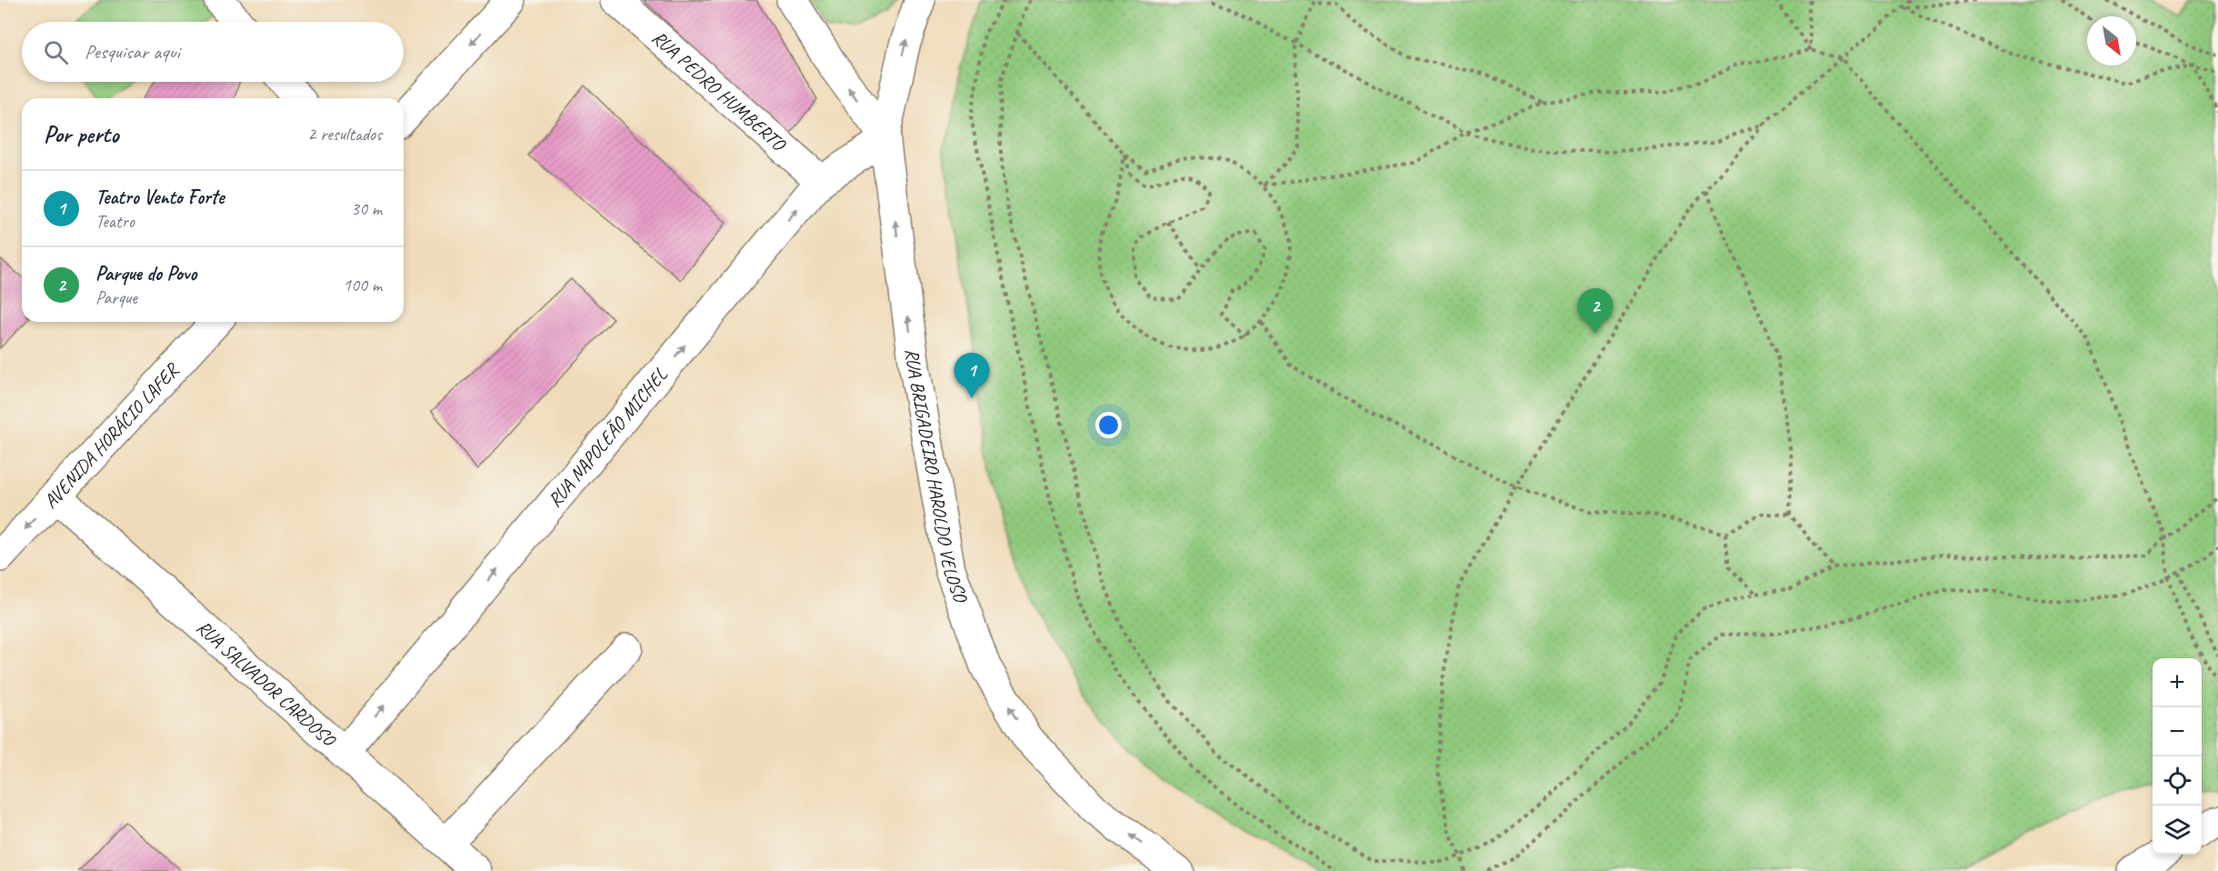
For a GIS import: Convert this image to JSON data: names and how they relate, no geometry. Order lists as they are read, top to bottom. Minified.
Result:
{"streets":{"street":["RUA PEDRO HUMBERTO","AVENIDA HORÁCIO LAFER","RUA NAPOLEÃO MICHEL","RUA BRIGADEIRO HAROLDO VELOSO","RUA SALVADOR CARDOSO"]},"crossings":[["RUA PEDRO HUMBERTO","RUA NAPOLEÃO MICHEL"],["AVENIDA HORÁCIO LAFER","RUA SALVADOR CARDOSO"],["RUA NAPOLEÃO MICHEL","RUA BRIGADEIRO HAROLDO VELOSO"],["RUA NAPOLEÃO MICHEL","RUA SALVADOR CARDOSO"]],"one_way":["RUA BRIGADEIRO HAROLDO VELOSO"],"north":"bottom right","page":{"search":"Pesquisar aqui","heading":["Por perto","2 resultados"],"list":[{"mark":"1","name":"Teatro Vento Forte","note":"Teatro","value":"30 m"},{"mark":"2","name":"Parque do Povo","note":"Parque","value":"100 m"}],"pins":["2","1"],"map_buttons":["+","−"]}}
